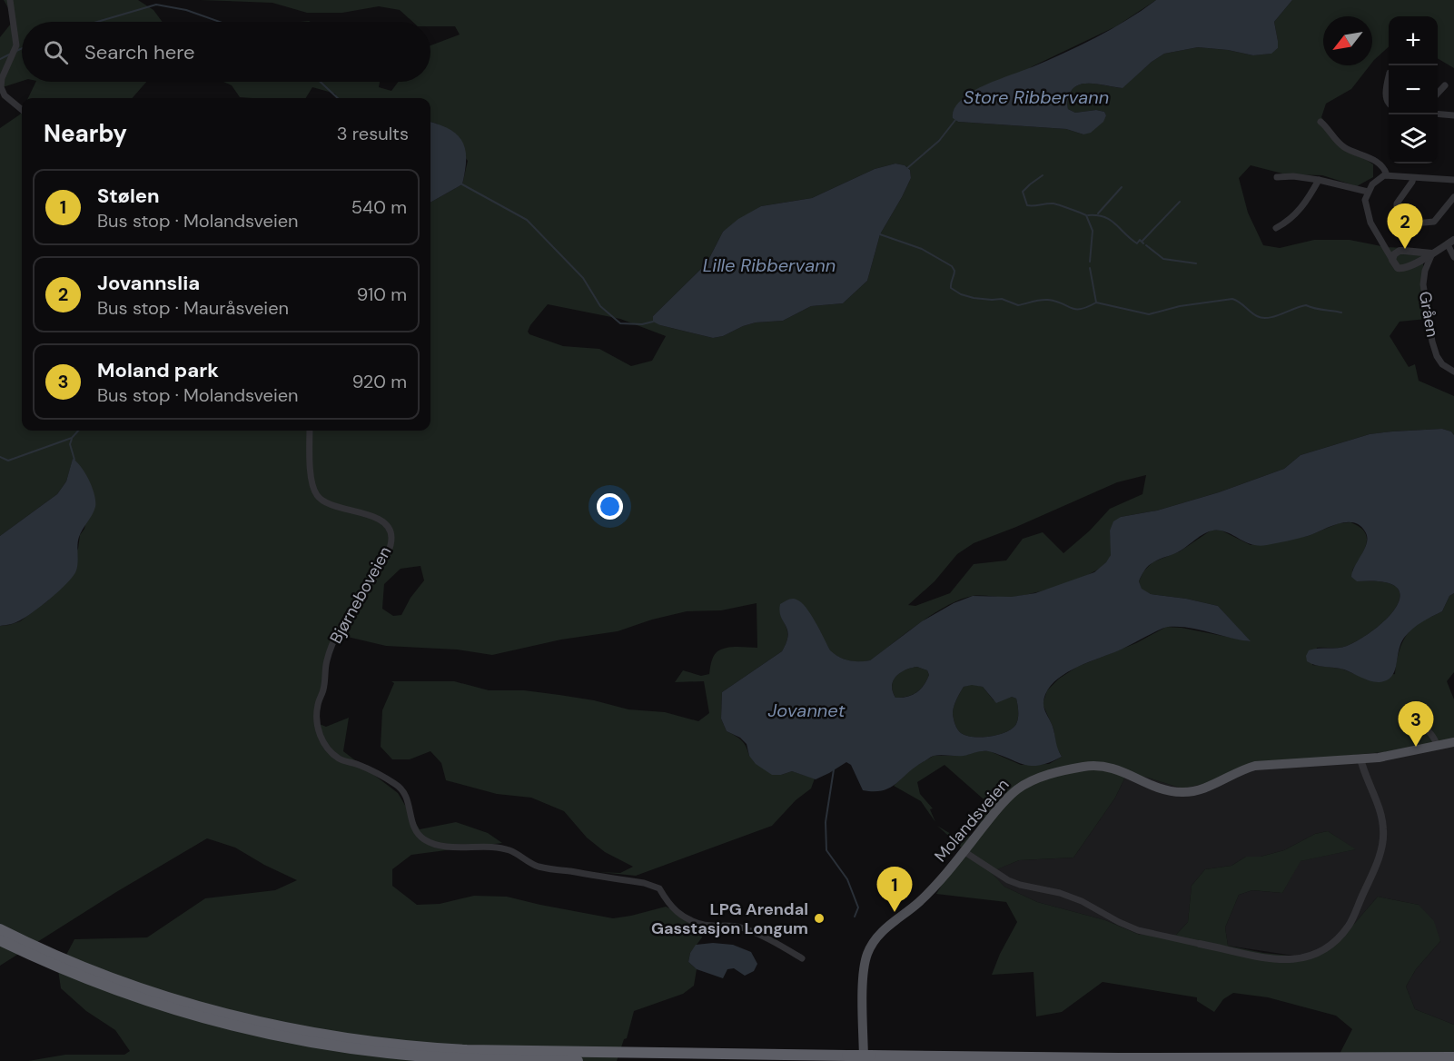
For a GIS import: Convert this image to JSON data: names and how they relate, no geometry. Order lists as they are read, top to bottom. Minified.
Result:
{"streets":{"main road":["Molandsveien"],"street":["Gråen","Bjørneboveien"]},"water":["Store Ribbervann","Lille Ribbervann","Jovannet"],"places":["LPG Arendal Gasstasjon Longum"],"north":"bottom left","page":{"map_buttons":["+","−"],"search":"Search here","heading":["Nearby","3 results"],"list":[{"mark":"1","name":"Stølen","note":"Bus stop · Molandsveien","value":"540 m"},{"mark":"2","name":"Jovannslia","note":"Bus stop · Mauråsveien","value":"910 m"},{"mark":"3","name":"Moland park","note":"Bus stop · Molandsveien","value":"920 m"}],"pins":["2","3","1"]}}
